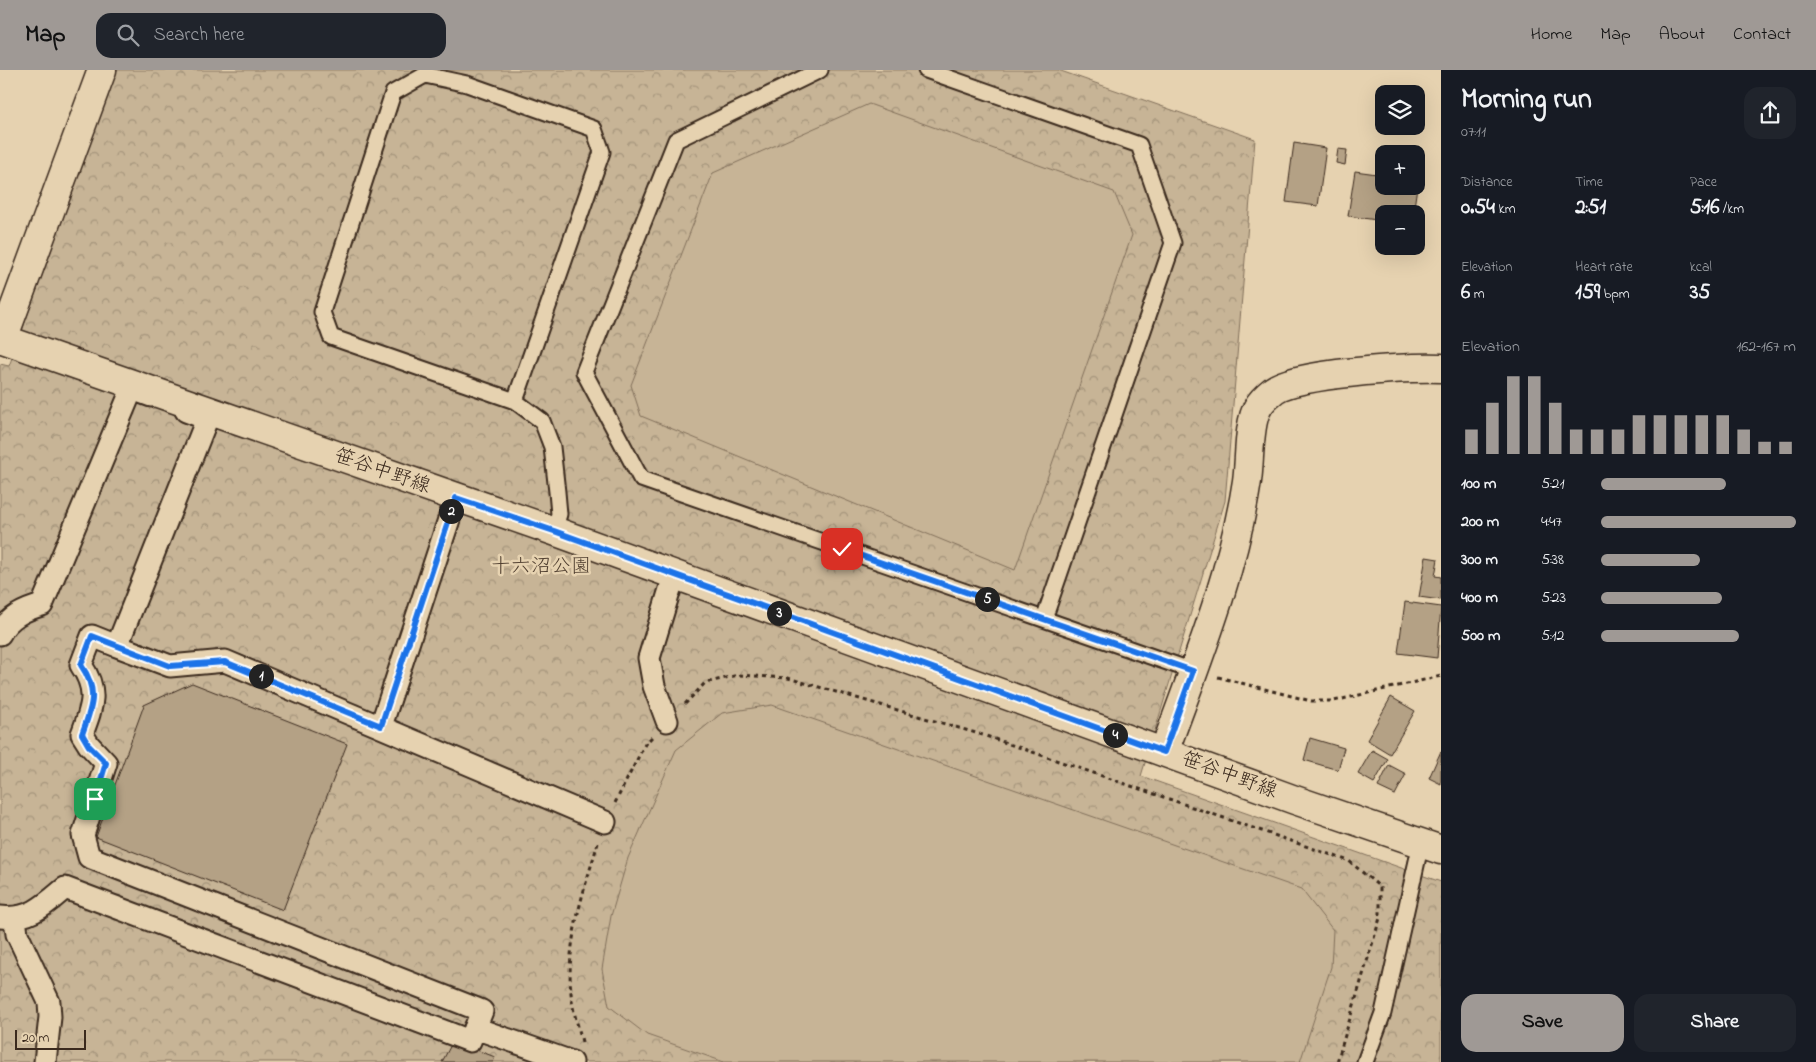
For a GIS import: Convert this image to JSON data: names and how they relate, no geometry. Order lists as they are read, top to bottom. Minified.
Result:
{"streets":{"street":["笹谷中野線"]},"parks":["十六沼公園"],"scale_bar":"20 m","page":{"header":"Map","search":"Search here","nav":["Home","Map","About","Contact"],"heading":["Morning run","07:11"],"map_buttons":["+","−"],"stats":[["Distance","0.54 km"],["Time","2:51"],["Pace","5:16 /km"],["Elevation","6 m"],["Heart rate","159 bpm"],["kcal","35"]],"chart":["Elevation","162–167 m"],"list":[{"name":"100 m","note":"5:21"},{"name":"200 m","note":"4:47"},{"name":"300 m","note":"5:38"},{"name":"400 m","note":"5:23"},{"name":"500 m","note":"5:12"}],"pins":["2","5","3","1","4"],"buttons":["Save","Share"],"scale":"20 m"}}
